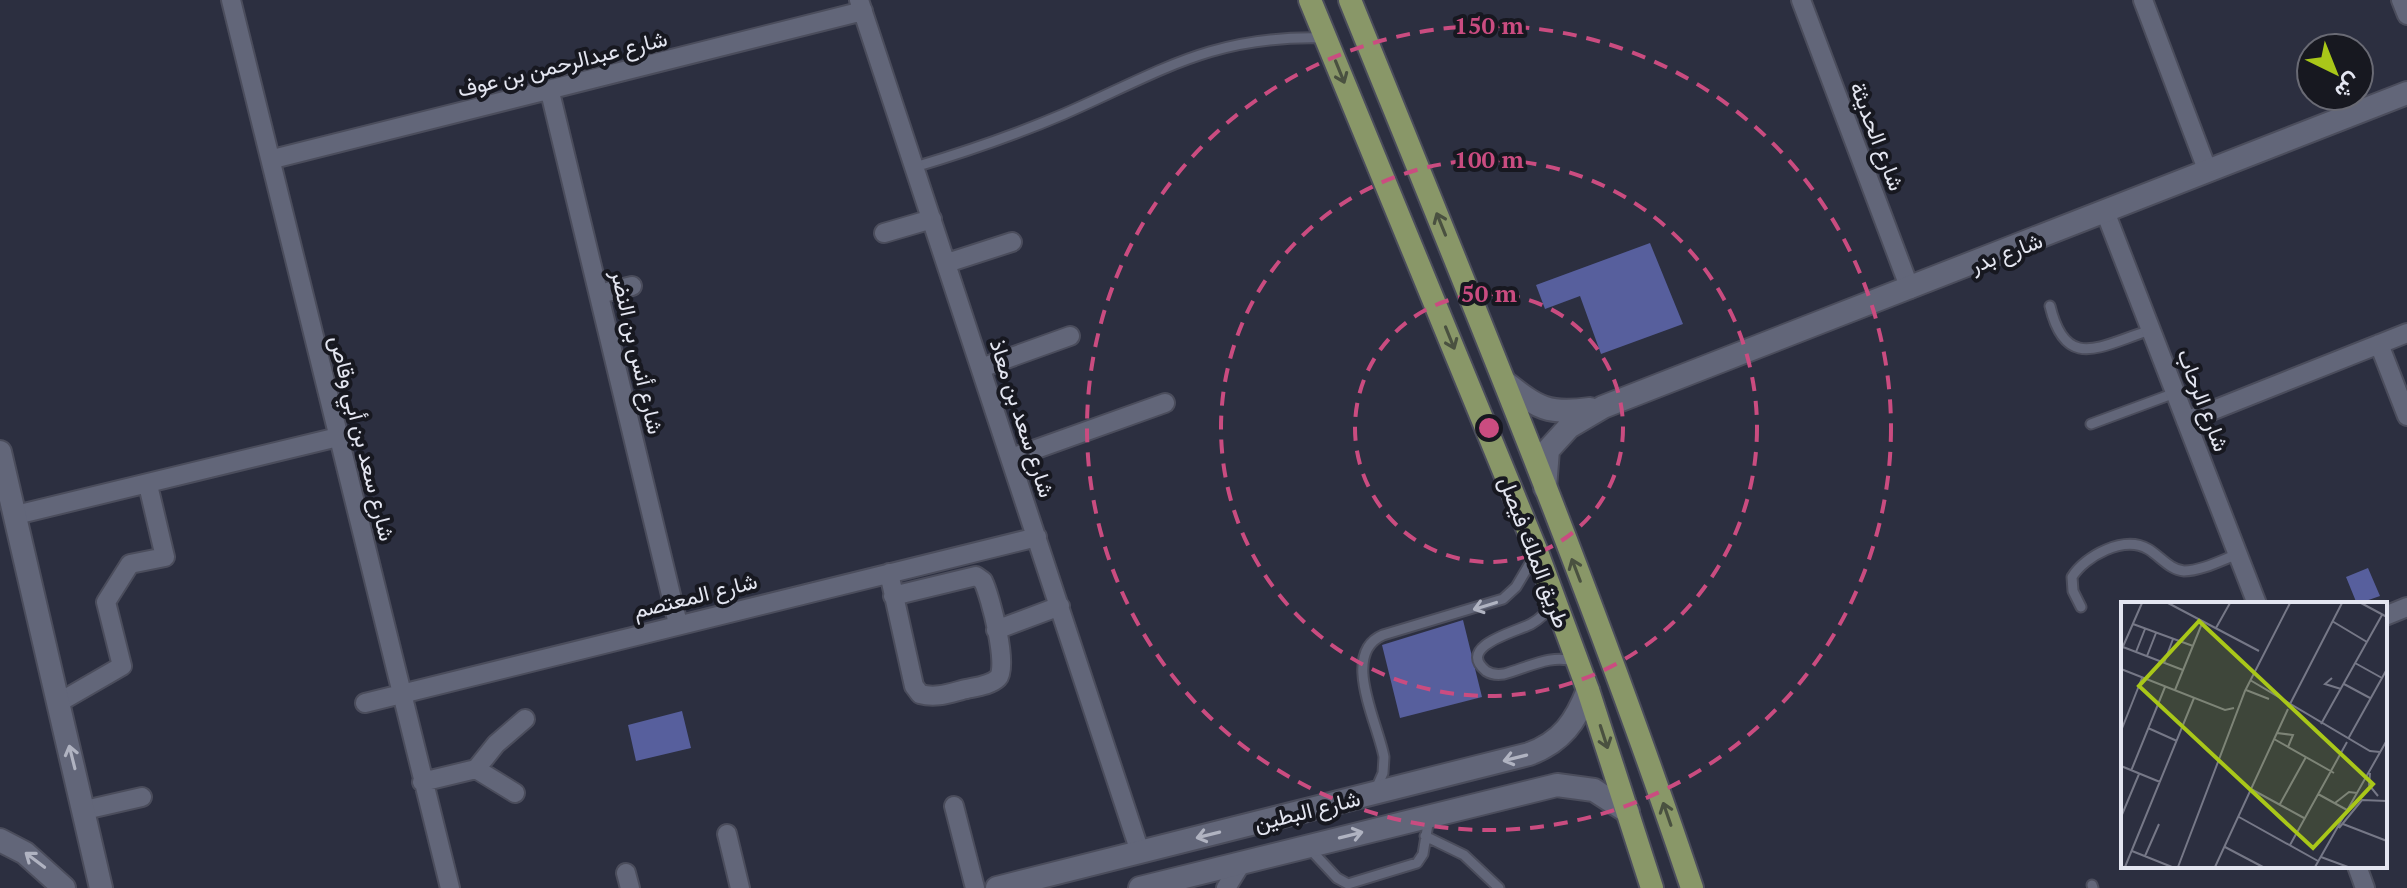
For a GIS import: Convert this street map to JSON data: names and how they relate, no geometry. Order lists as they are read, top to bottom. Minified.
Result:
{"streets":{"main road":["طريق الملك فيصل"],"street":["شارع عبدالرحمن بن عوف","شارع الحديثة","شارع بدر","شارع أنس بن النضر","شارع الرحاب","شارع سعد بن معاذ","شارع سعد بن أبي وقاص","شارع المعتصم","شارع البطين"]},"crossings":[["شارع عبدالرحمن بن عوف","شارع أنس بن النضر"],["شارع عبدالرحمن بن عوف","شارع سعد بن معاذ"],["شارع عبدالرحمن بن عوف","شارع سعد بن أبي وقاص"],["شارع الحديثة","شارع بدر"],["شارع بدر","شارع الرحاب"],["شارع بدر","طريق الملك فيصل"],["شارع أنس بن النضر","شارع المعتصم"],["شارع سعد بن معاذ","شارع المعتصم"],["شارع سعد بن معاذ","شارع البطين"],["شارع سعد بن أبي وقاص","شارع المعتصم"],["طريق الملك فيصل","شارع البطين"]],"north":"bottom right","rings":["150 m","100 m","50 m"]}
